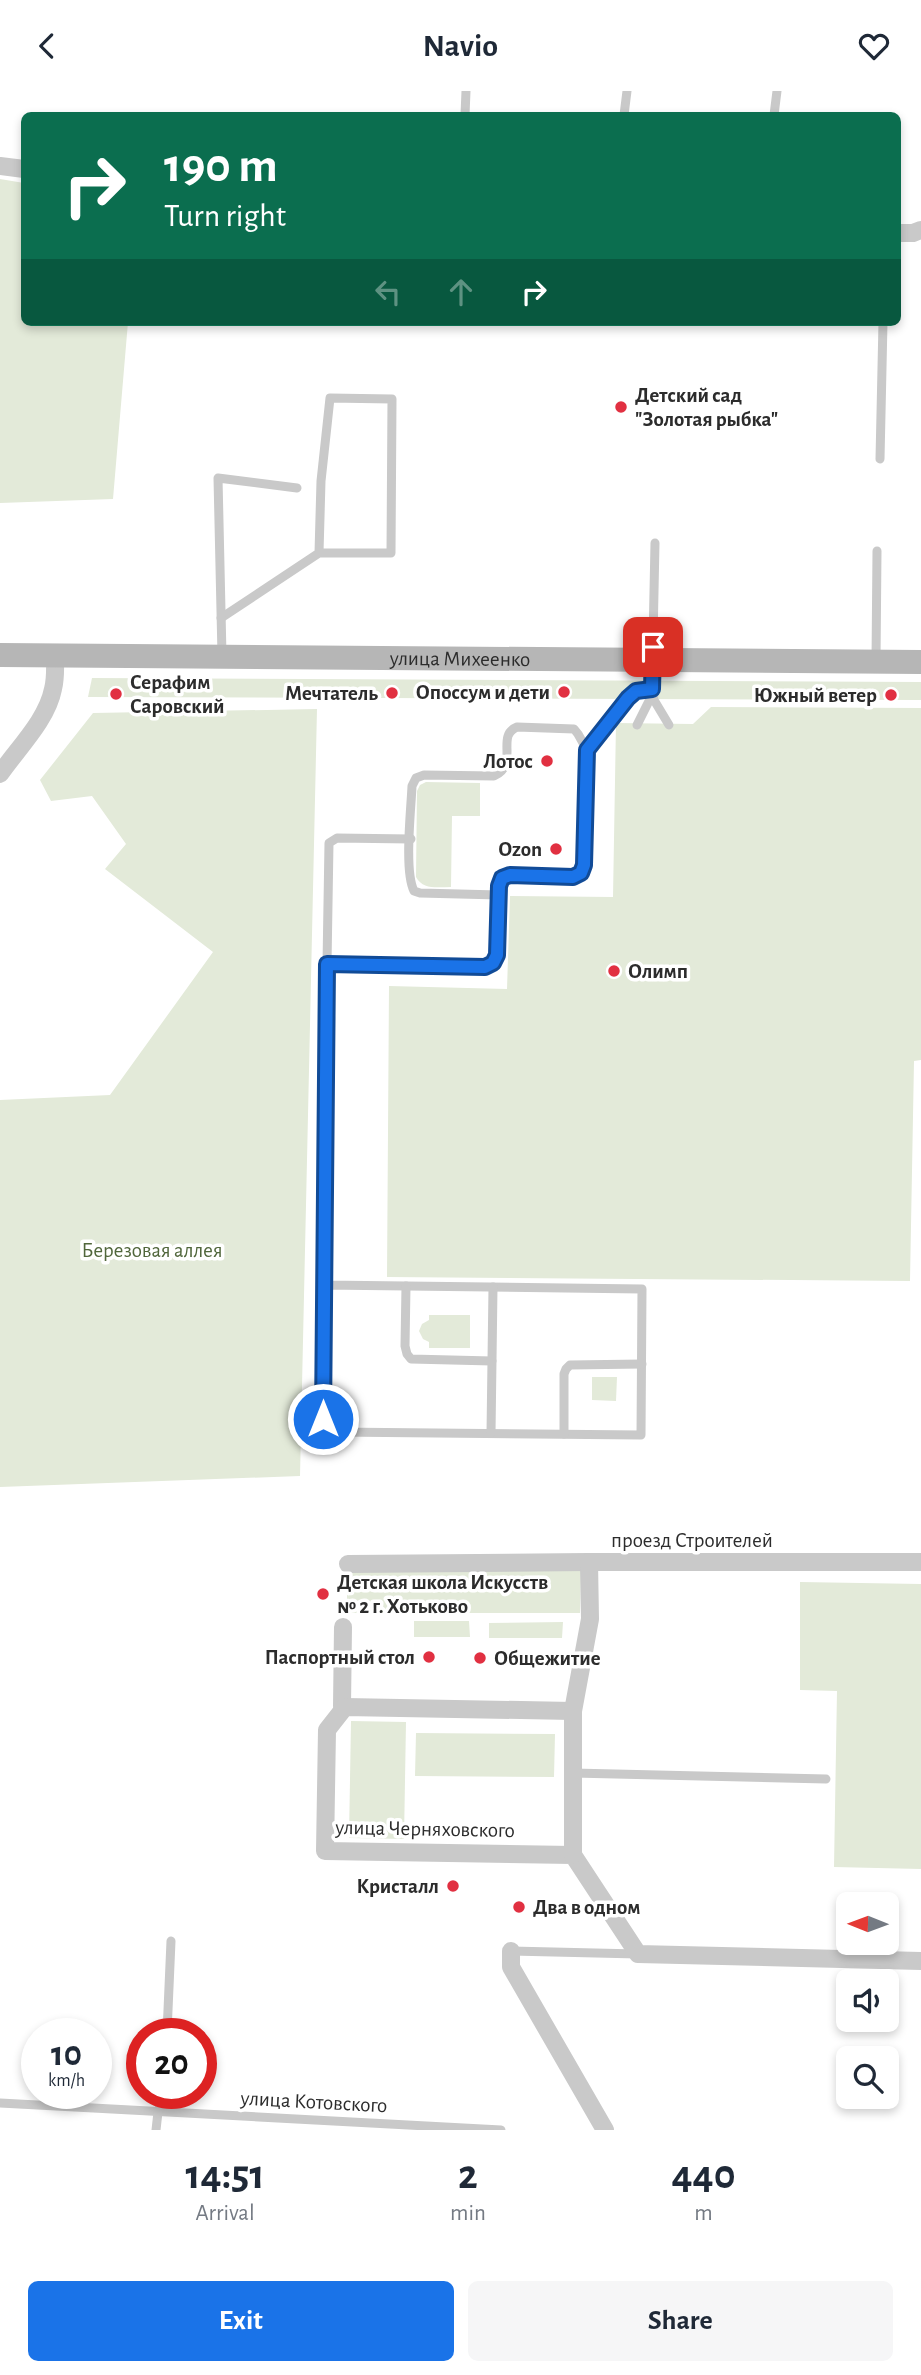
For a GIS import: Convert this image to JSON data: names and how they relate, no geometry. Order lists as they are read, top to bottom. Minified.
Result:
{"streets":{"street":["улица Михеенко","проезд Строителей","улица Черняховского"],"lane":["улица Котовского"]},"crossings":[["проезд Строителей","улица Черняховского"]],"parks":["Березовая аллея"],"places":["Детский сад \"Золотая рыбка\"","Опоссум и дети","Мечтатель","Серафим Саровский","Южный ветер","Лотос","Ozon","Олимп","Детская школа Искусств № 2 г. Хотьково","Паспортный стол","Общежитие","Кристалл","Два в одном"],"north":"left","page":{"header":"Navio","turn":["190 m","Turn right"],"speed":"10 km/h","limit":"20","eta":["14:51","Arrival","2","min","440","m"],"buttons":["Exit","Share"]}}
